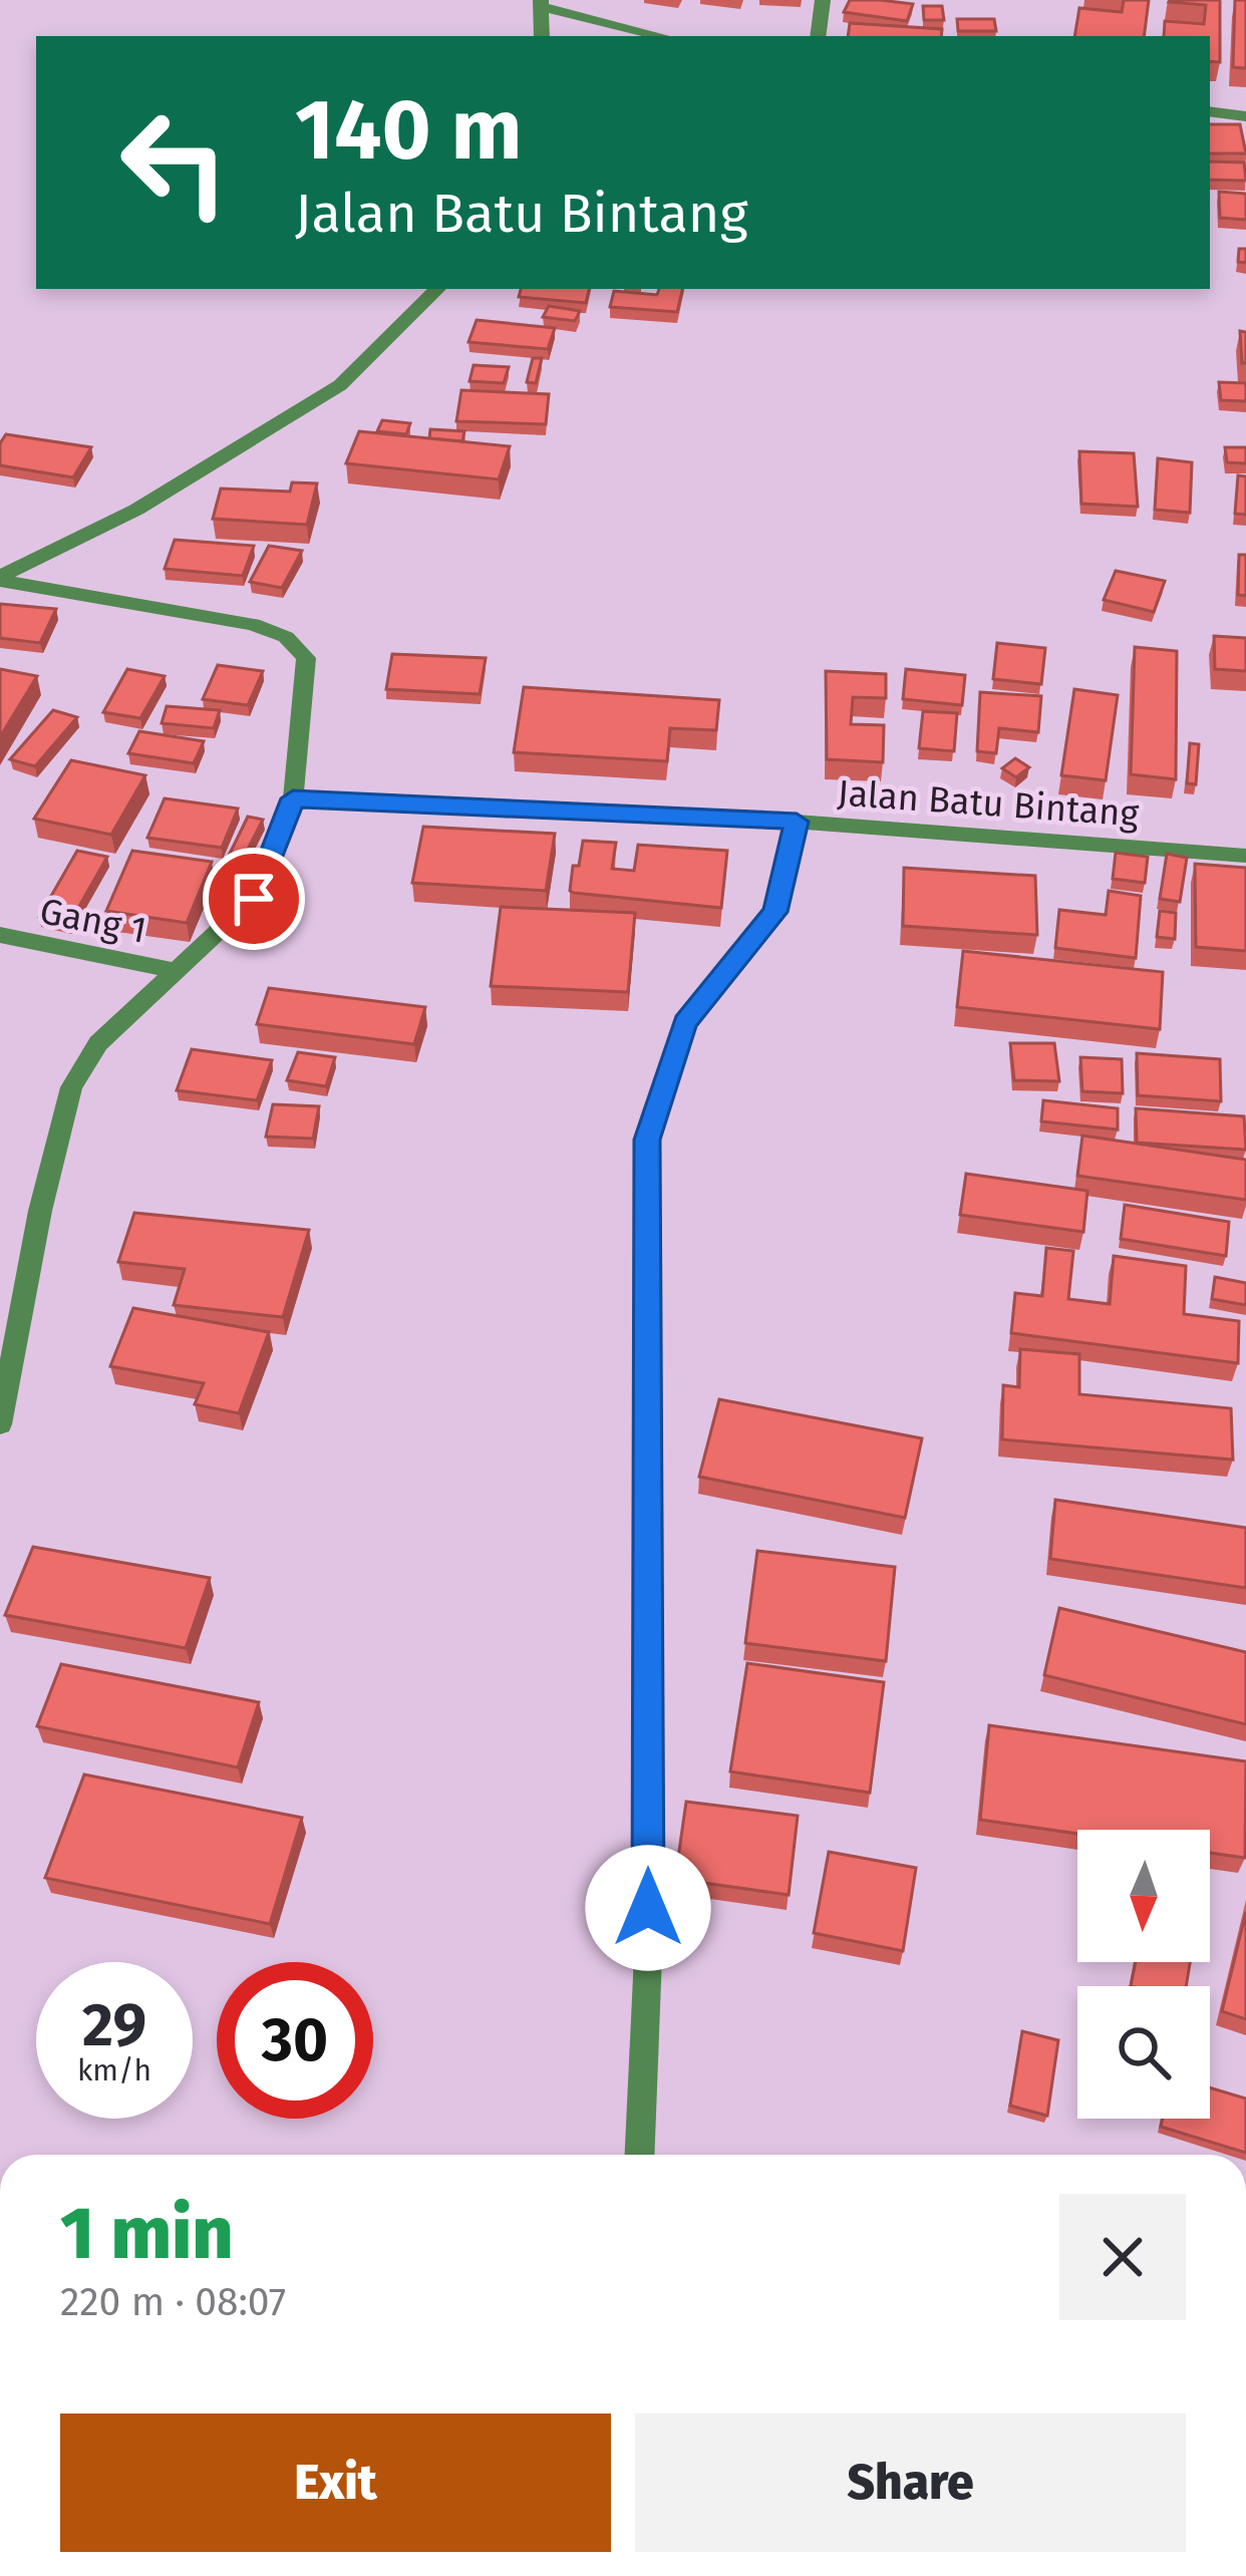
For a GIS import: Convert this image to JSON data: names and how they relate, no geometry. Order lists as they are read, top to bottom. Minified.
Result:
{"streets":{"street":["Jalan Batu Bintang","Gang 1"]},"north":"bottom","page":{"turn":["140 m","Jalan Batu Bintang"],"speed":"29 km/h","limit":"30","heading":["1 min","220 m · 08:07"],"buttons":["Exit","Share"]}}
